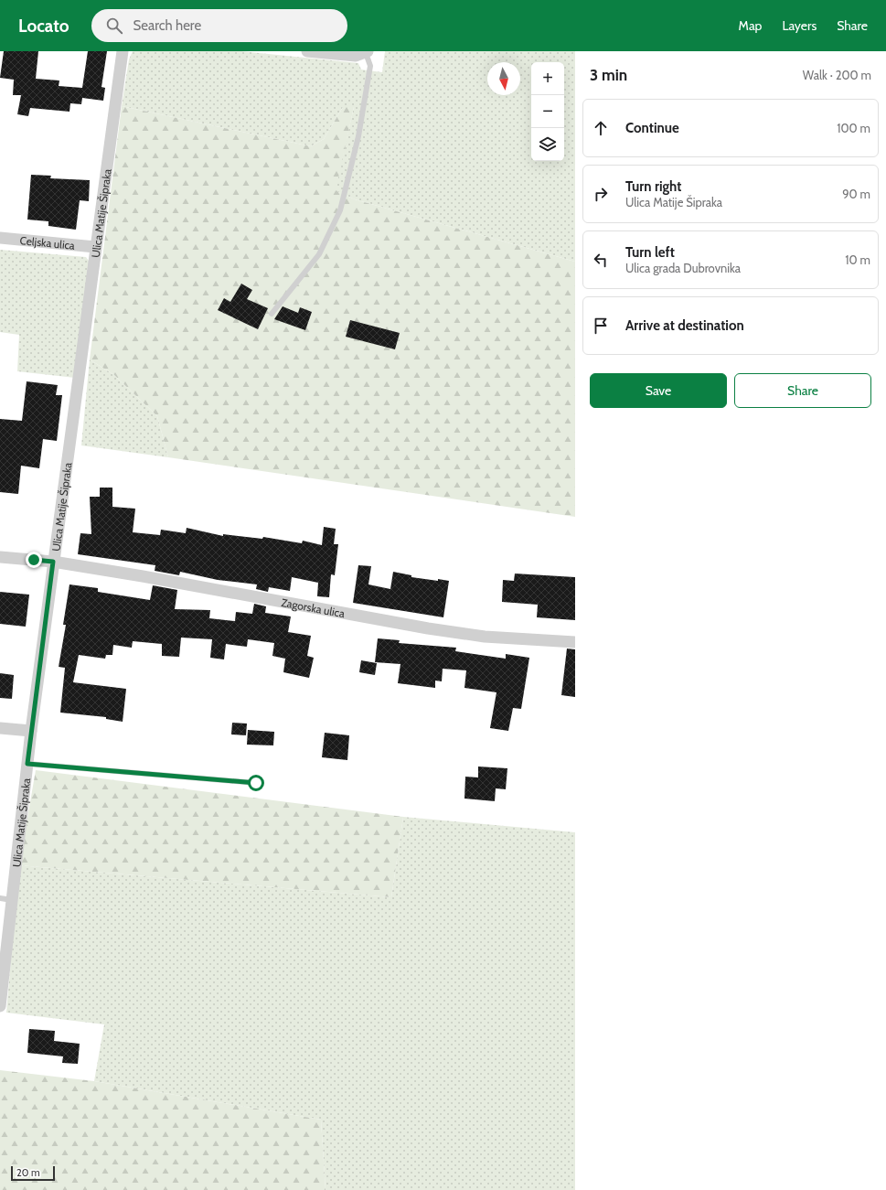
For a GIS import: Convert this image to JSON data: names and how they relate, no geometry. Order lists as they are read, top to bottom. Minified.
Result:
{"streets":{"street":["Ulica Matije Šipraka","Celjska ulica","Zagorska ulica"]},"crossings":[["Ulica Matije Šipraka","Celjska ulica"],["Ulica Matije Šipraka","Zagorska ulica"]],"scale_bar":"20 m","north":"bottom","page":{"header":"Locato","search":"Search here","nav":["Map","Layers","Share"],"heading":["3 min","Walk · 200 m"],"map_buttons":["+","−"],"list":[["Continue","100 m"],["Turn right","Ulica Matije Šipraka","90 m"],["Turn left","Ulica grada Dubrovnika","10 m"],"Arrive at destination"],"buttons":["Save","Share"],"scale":"20 m"}}
